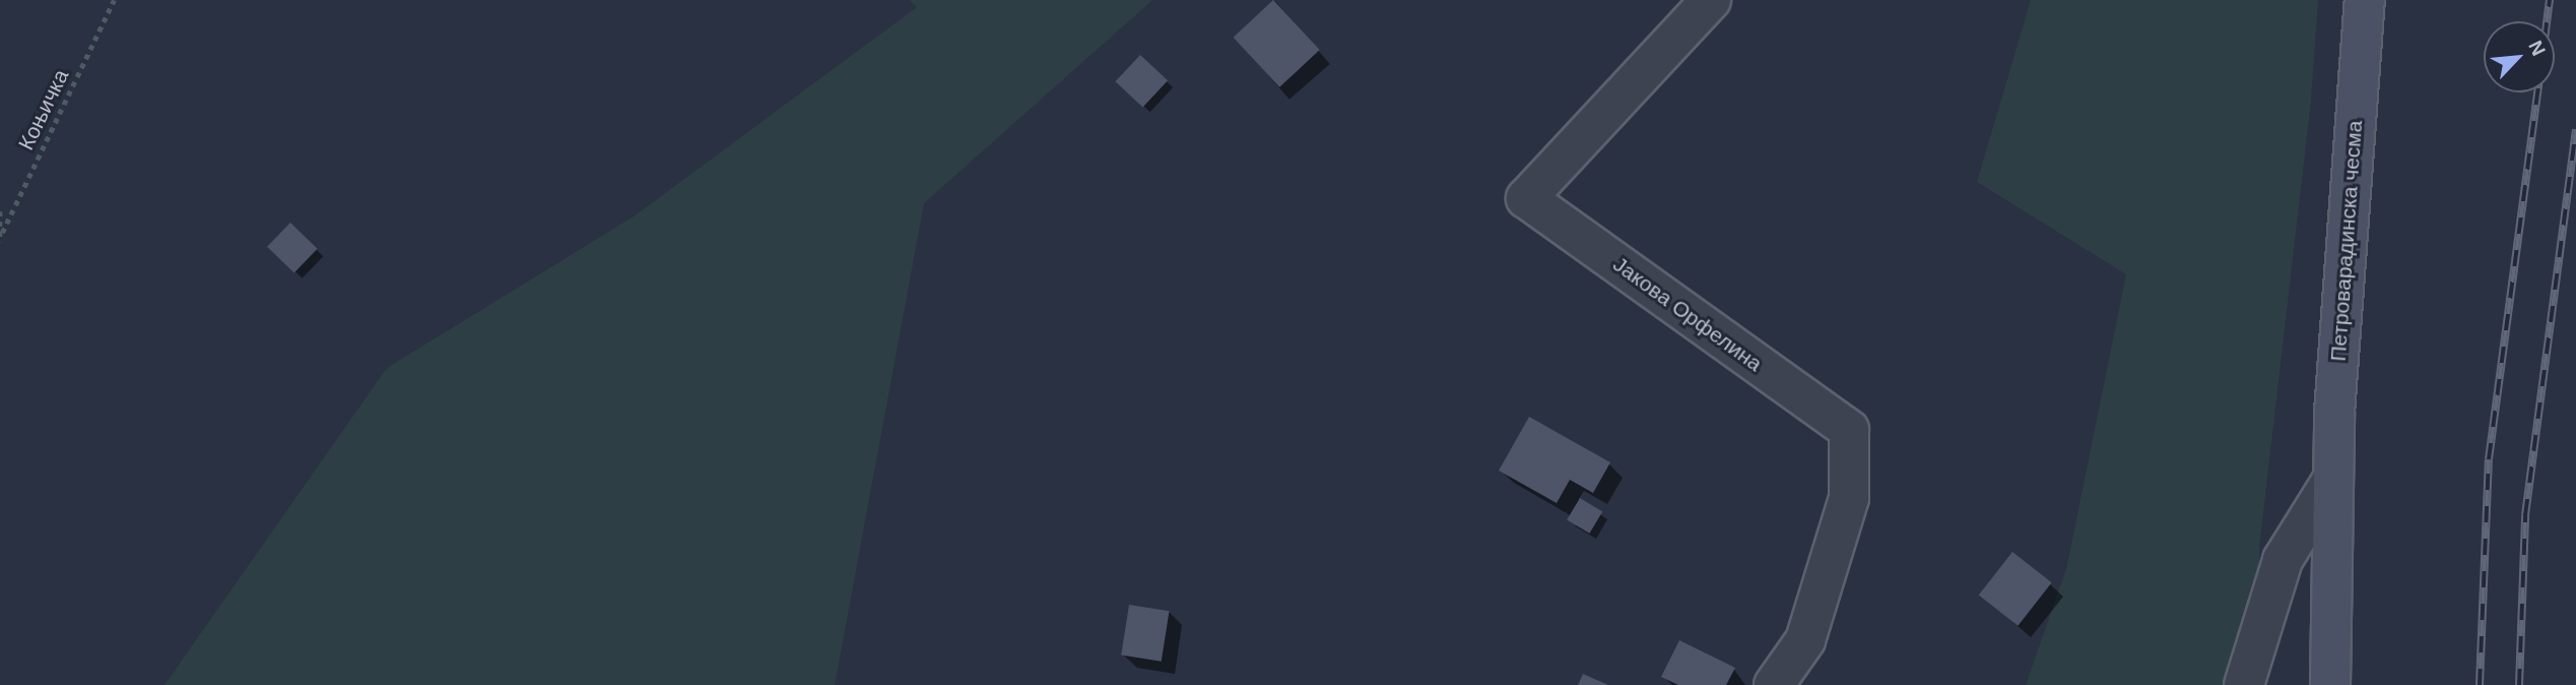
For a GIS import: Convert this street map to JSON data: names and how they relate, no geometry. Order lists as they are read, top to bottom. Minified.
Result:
{"streets":{"main road":["Петроварадинска чесма"],"street":["Јакова Орфелина"],"path":["Коњичка"]},"north":"top right"}
